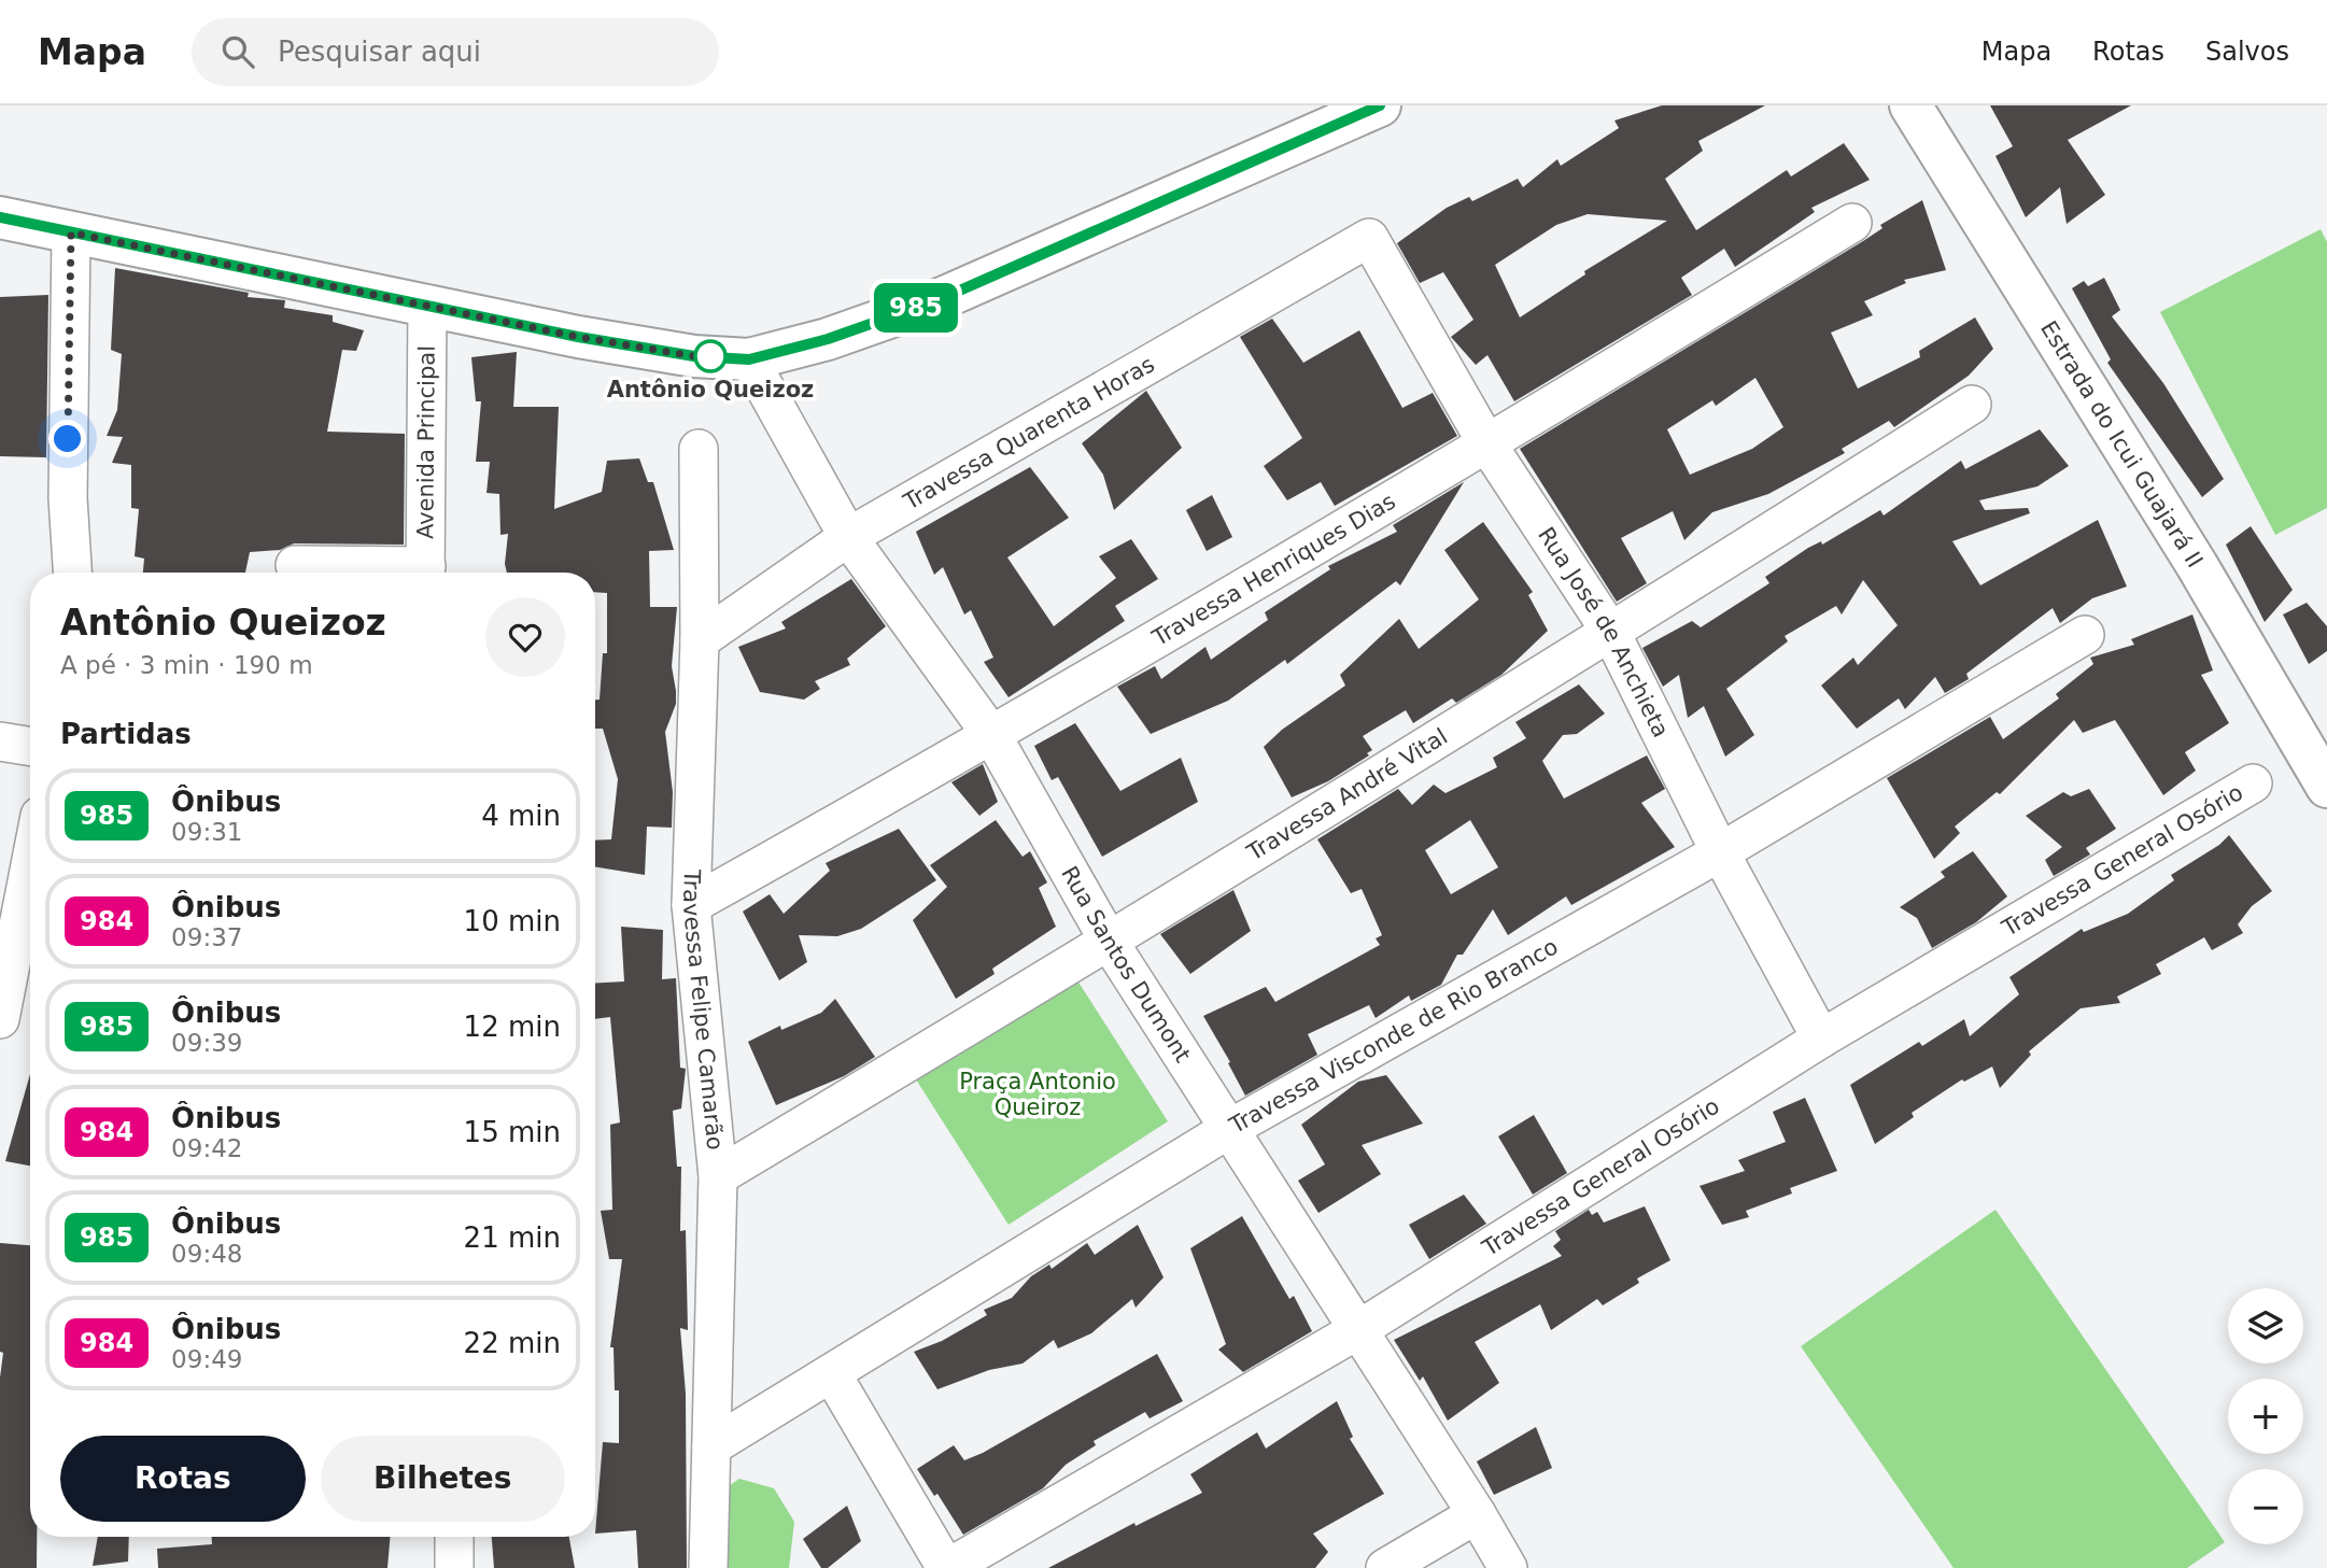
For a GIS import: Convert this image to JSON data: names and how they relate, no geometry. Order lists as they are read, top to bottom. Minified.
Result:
{"streets":{"main road":["Estrada do Icui Guajará II"],"street":["Travessa Quarenta Horas","Avenida Principal","Travessa Henriques Dias","Rua José de Anchieta","Travessa André Vital","Travessa General Osório","Rua Santos Dumont","Travessa Felipe Camarão","Travessa Visconde de Rio Branco"]},"crossings":[["Travessa Quarenta Horas","Rua José de Anchieta"],["Travessa Quarenta Horas","Rua Santos Dumont"],["Travessa Quarenta Horas","Travessa Felipe Camarão"],["Travessa Henriques Dias","Rua José de Anchieta"],["Travessa Henriques Dias","Rua Santos Dumont"],["Travessa Henriques Dias","Travessa Felipe Camarão"],["Rua José de Anchieta","Travessa André Vital"],["Rua José de Anchieta","Travessa General Osório"],["Rua José de Anchieta","Travessa Visconde de Rio Branco"],["Travessa André Vital","Rua Santos Dumont"],["Travessa André Vital","Travessa Felipe Camarão"],["Travessa General Osório","Rua Santos Dumont"],["Rua Santos Dumont","Travessa Visconde de Rio Branco"],["Travessa Felipe Camarão","Travessa Visconde de Rio Branco"]],"parks":["Praça Antonio Queiroz"],"places":["Antônio Queizoz"],"lines":["bus line 985"],"page":{"header":"Mapa","search":"Pesquisar aqui","nav":["Mapa","Rotas","Salvos"],"on_map":"985","heading":[["Antônio Queizoz","A pé · 3 min · 190 m"],"Partidas"],"list":[{"mark":"985","name":"Ônibus","note":"09:31","value":"4 min"},{"mark":"984","name":"Ônibus","note":"09:37","value":"10 min"},{"mark":"985","name":"Ônibus","note":"09:39","value":"12 min"},{"mark":"984","name":"Ônibus","note":"09:42","value":"15 min"},{"mark":"985","name":"Ônibus","note":"09:48","value":"21 min"},{"mark":"984","name":"Ônibus","note":"09:49","value":"22 min"}],"map_buttons":["+","−"],"buttons":["Rotas","Bilhetes"]}}
